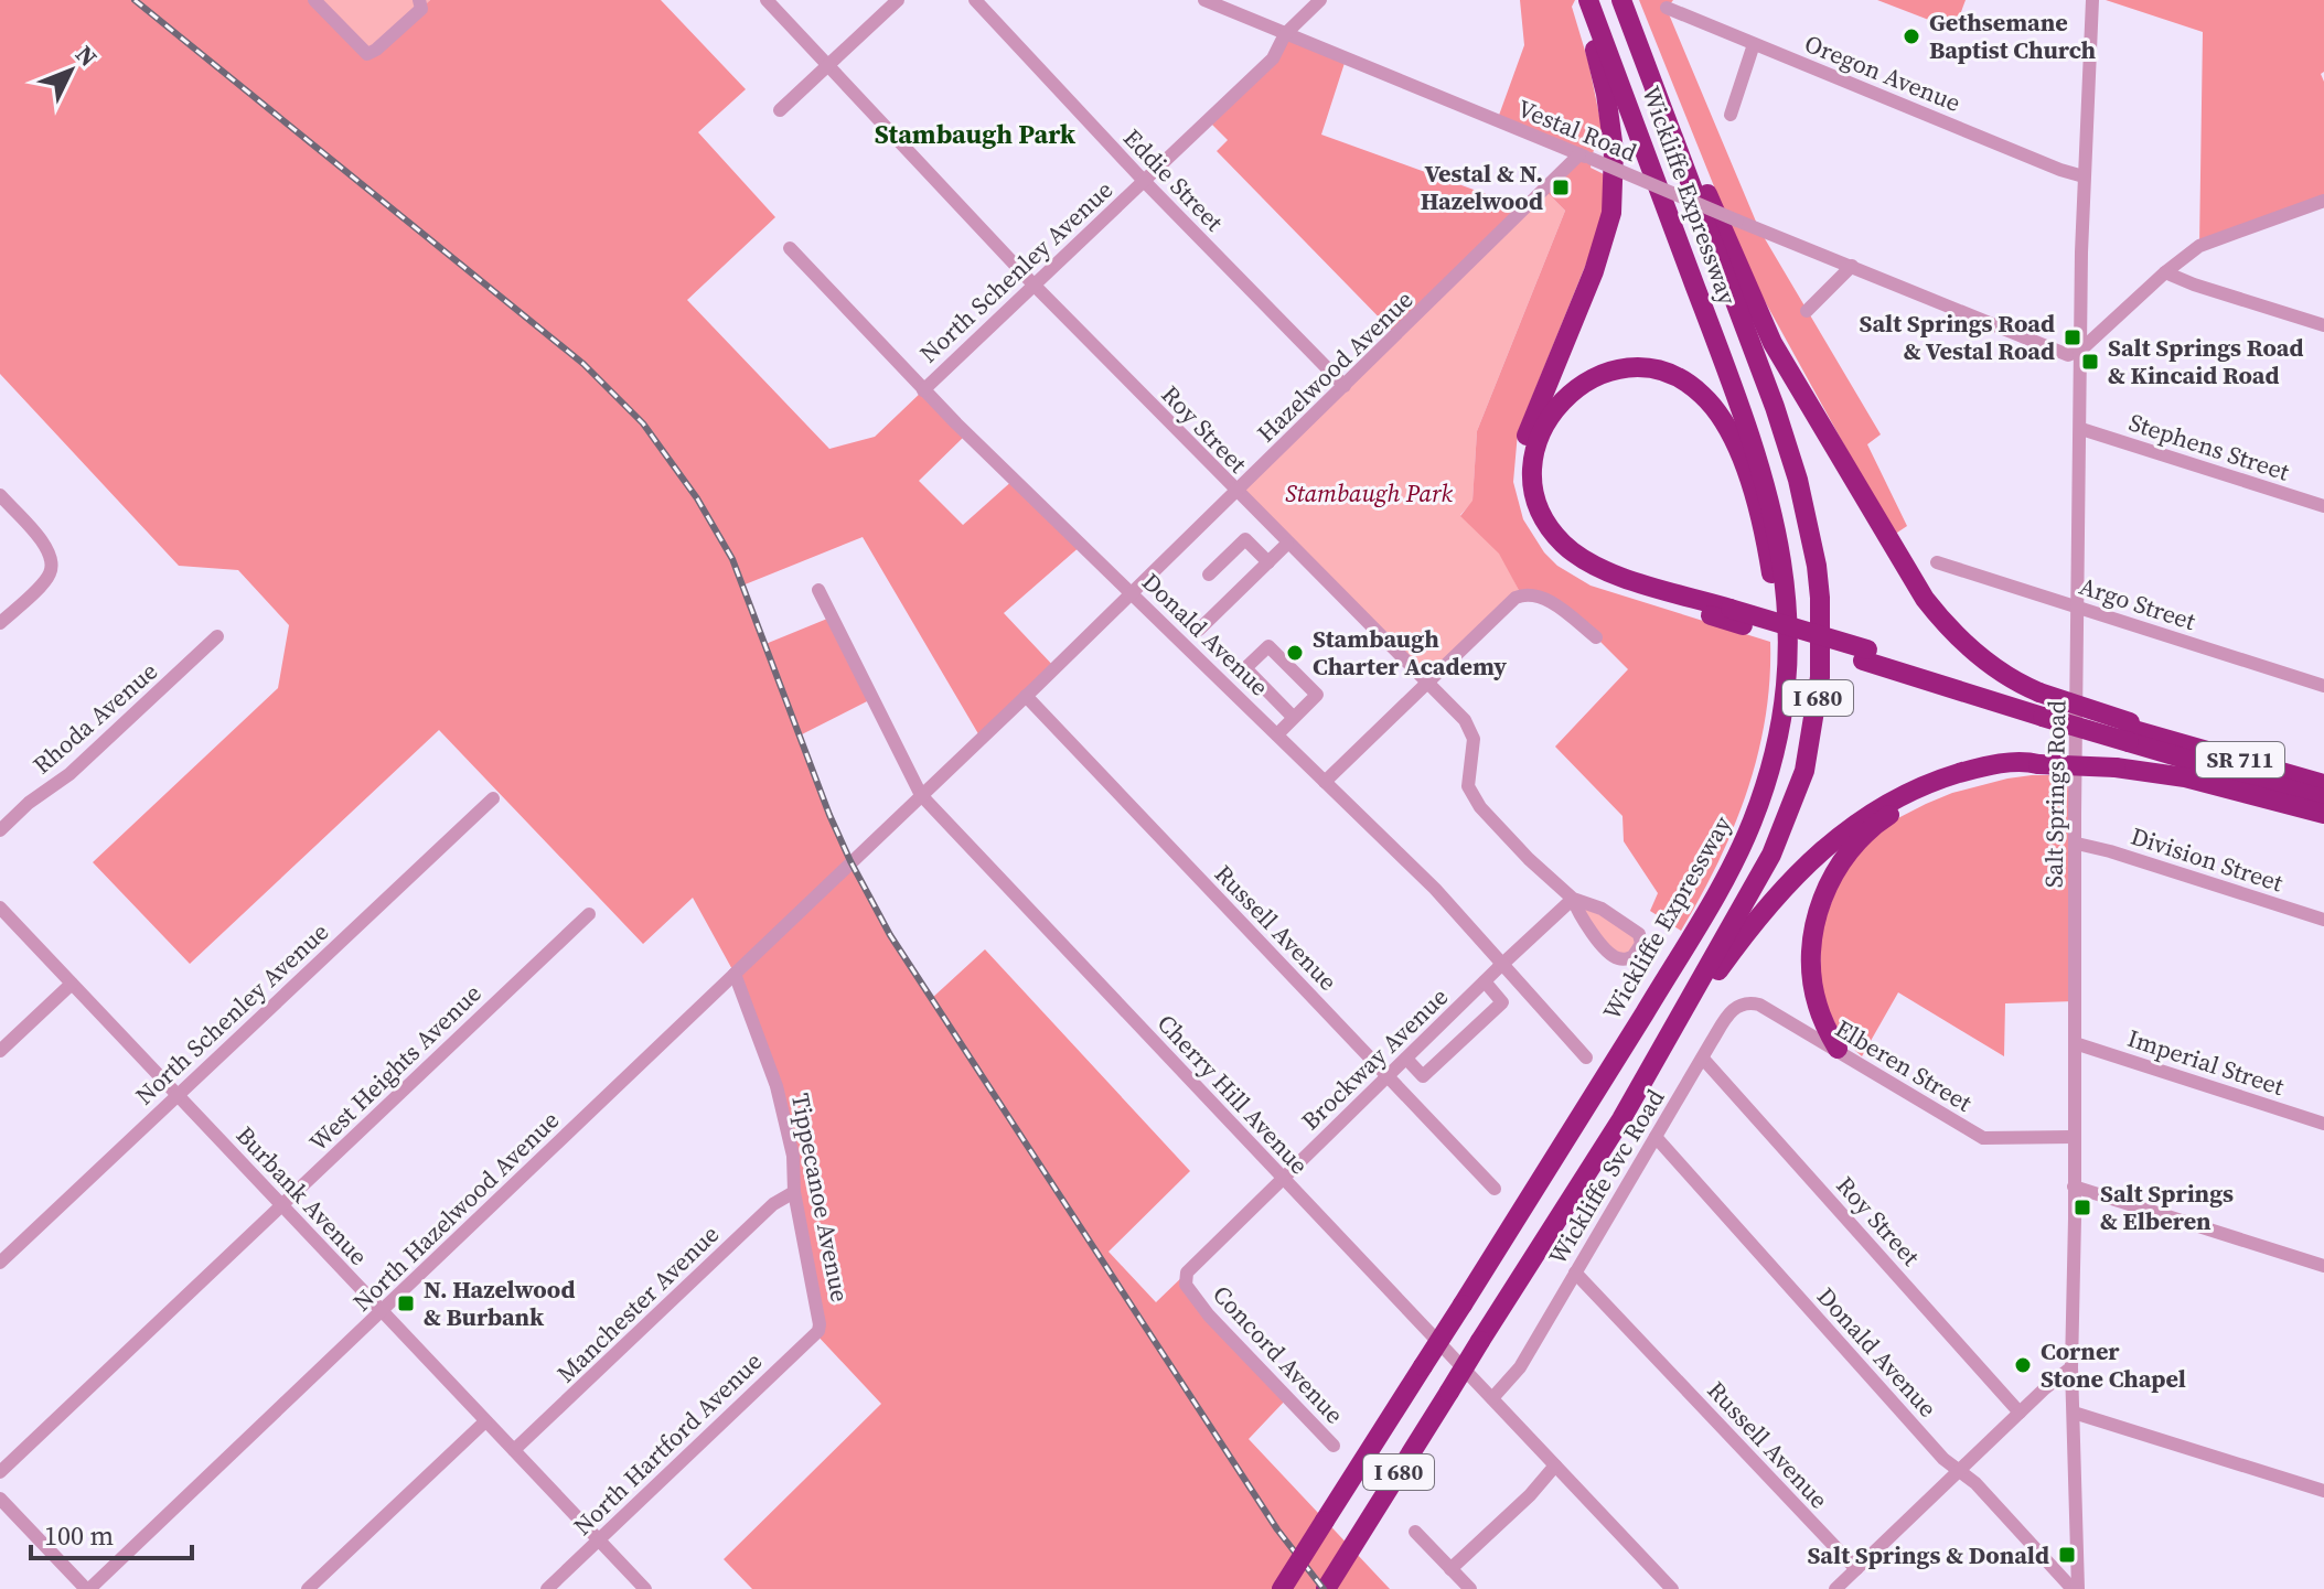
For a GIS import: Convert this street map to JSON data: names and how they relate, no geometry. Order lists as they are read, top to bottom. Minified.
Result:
{"streets":{"highway":["Wickliffe Expressway","I 680","SR 711"],"street":["Oregon Avenue","Vestal Road","Eddie Street","North Schenley Avenue","Hazelwood Avenue","Roy Street","Stephens Street","Argo Street","Donald Avenue","Rhoda Avenue","Salt Springs Road","Division Street","Russell Avenue","Brockway Avenue","Imperial Street","Elberen Street","West Heights Avenue","Cherry Hill Avenue","Wickliffe Svc Road","Burbank Avenue","Tippecanoe Avenue","North Hazelwood Avenue","Manchester Avenue","Concord Avenue","North Hartford Avenue"]},"crossings":[["Oregon Avenue","Salt Springs Road"],["Vestal Road","North Schenley Avenue"],["Vestal Road","Hazelwood Avenue"],["Vestal Road","Salt Springs Road"],["Eddie Street","North Schenley Avenue"],["Eddie Street","Hazelwood Avenue"],["North Schenley Avenue","Roy Street"],["North Schenley Avenue","Donald Avenue"],["North Schenley Avenue","Burbank Avenue"],["Hazelwood Avenue","Roy Street"],["Hazelwood Avenue","Donald Avenue"],["Hazelwood Avenue","Russell Avenue"],["Hazelwood Avenue","Cherry Hill Avenue"],["Hazelwood Avenue","North Hazelwood Avenue"],["Roy Street","Brockway Avenue"],["Roy Street","Wickliffe Svc Road"],["Stephens Street","Salt Springs Road"],["Argo Street","Salt Springs Road"],["Donald Avenue","Salt Springs Road"],["Donald Avenue","Brockway Avenue"],["Donald Avenue","Wickliffe Svc Road"],["Salt Springs Road","Division Street"],["Salt Springs Road","Imperial Street"],["Salt Springs Road","Elberen Street"],["Russell Avenue","Brockway Avenue"],["Russell Avenue","Wickliffe Svc Road"],["Brockway Avenue","Cherry Hill Avenue"],["Brockway Avenue","Concord Avenue"],["Elberen Street","Wickliffe Svc Road"],["West Heights Avenue","Burbank Avenue"],["Cherry Hill Avenue","Wickliffe Svc Road"],["Burbank Avenue","North Hazelwood Avenue"],["Burbank Avenue","Manchester Avenue"],["Burbank Avenue","North Hartford Avenue"],["Tippecanoe Avenue","North Hazelwood Avenue"],["Tippecanoe Avenue","Manchester Avenue"],["Tippecanoe Avenue","North Hartford Avenue"]],"districts":["Stambaugh Park"],"parks":["Stambaugh Park"],"places":{"other":["Gethsemane Baptist Church","Stambaugh Charter Academy","Corner Stone Chapel"],"transit":["Vestal & N. Hazelwood","Salt Springs Road & Vestal Road","Salt Springs Road & Kincaid Road","Salt Springs & Elberen","N. Hazelwood & Burbank","Salt Springs & Donald"]},"scale_bar":"100 m","north":"top right"}
